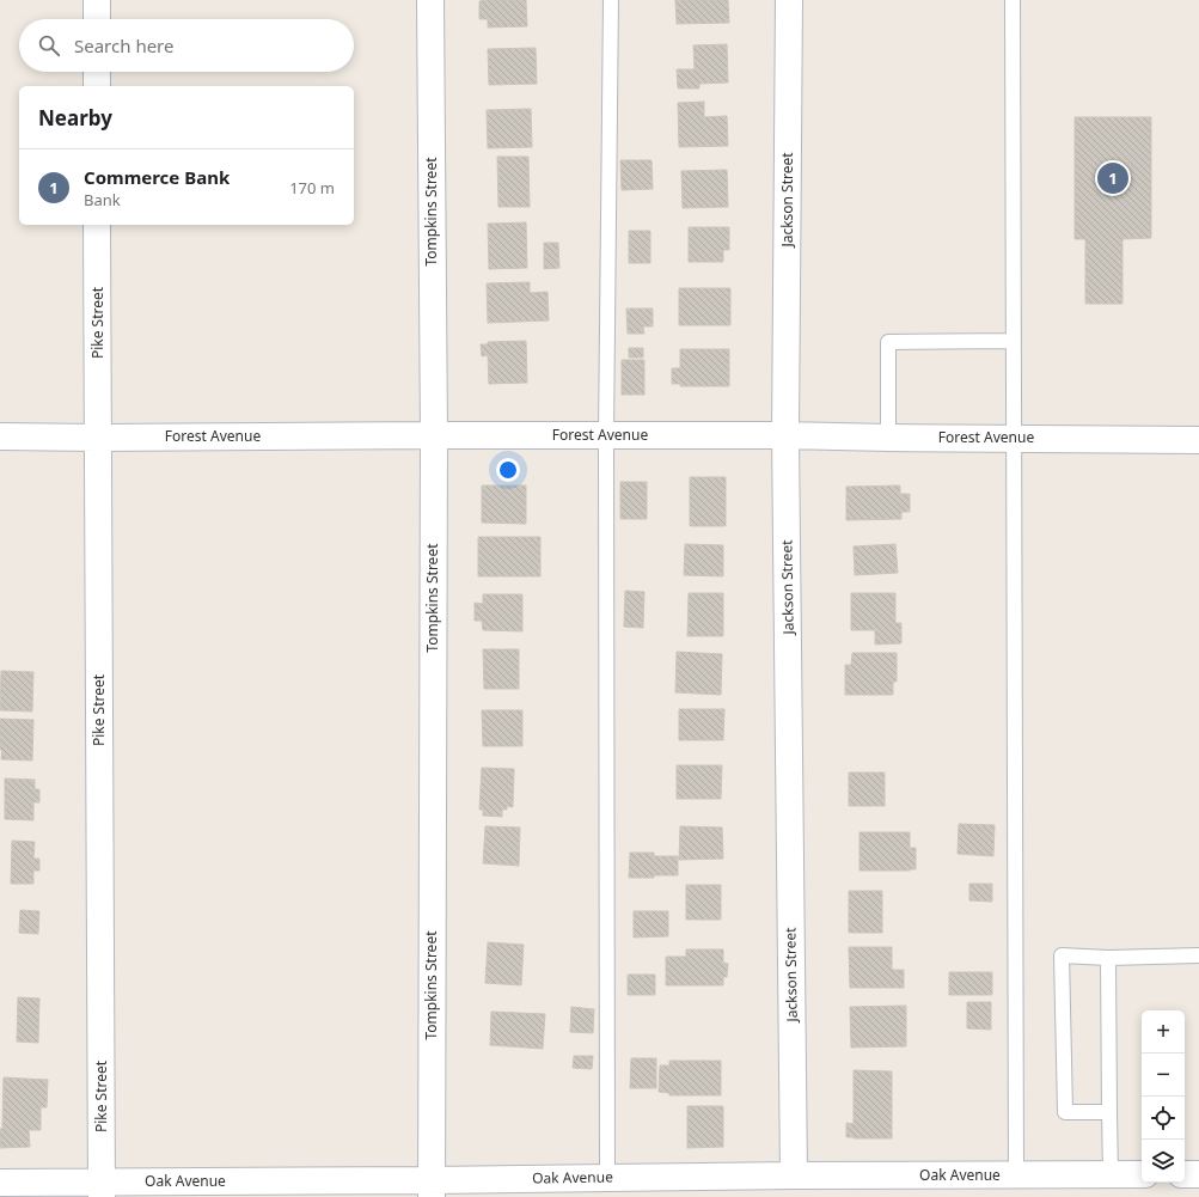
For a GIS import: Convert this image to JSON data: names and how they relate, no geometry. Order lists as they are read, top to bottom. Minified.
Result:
{"streets":{"street":["Jackson Street","Tompkins Street","Pike Street","Forest Avenue","Oak Avenue"]},"crossings":[["Jackson Street","Forest Avenue"],["Jackson Street","Oak Avenue"],["Tompkins Street","Forest Avenue"],["Tompkins Street","Oak Avenue"],["Pike Street","Forest Avenue"],["Pike Street","Oak Avenue"]],"page":{"search":"Search here","heading":"Nearby","list":[{"mark":"1","name":"Commerce Bank","note":"Bank","value":"170 m"}],"pins":"1","map_buttons":["+","−"]}}
